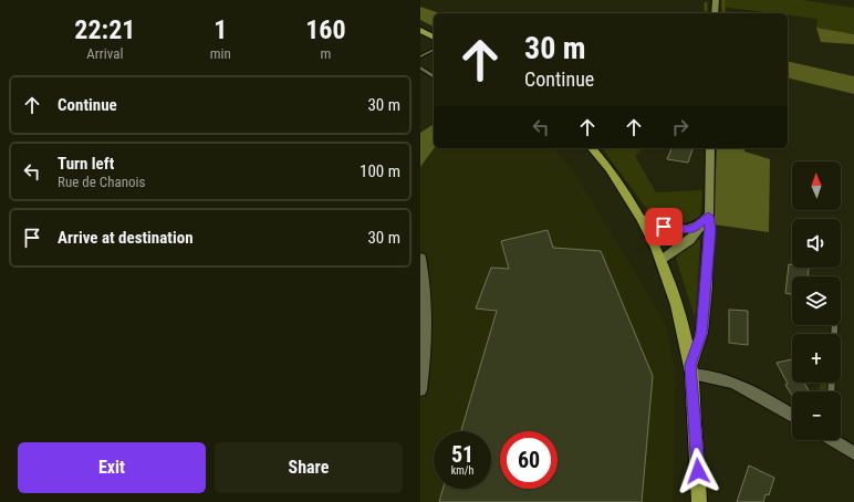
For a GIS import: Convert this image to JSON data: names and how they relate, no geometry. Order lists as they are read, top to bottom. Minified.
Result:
{"north":"top","page":{"eta":["22:21","Arrival","1","min","160","m"],"turn":["30 m","Continue"],"list":[{"name":"Continue","value":"30 m"},{"name":"Turn left","note":"Rue de Chanois","value":"100 m"},{"name":"Arrive at destination","value":"30 m"}],"map_buttons":["+","−"],"speed":"51 km/h","limit":"60","buttons":["Exit","Share"]}}
